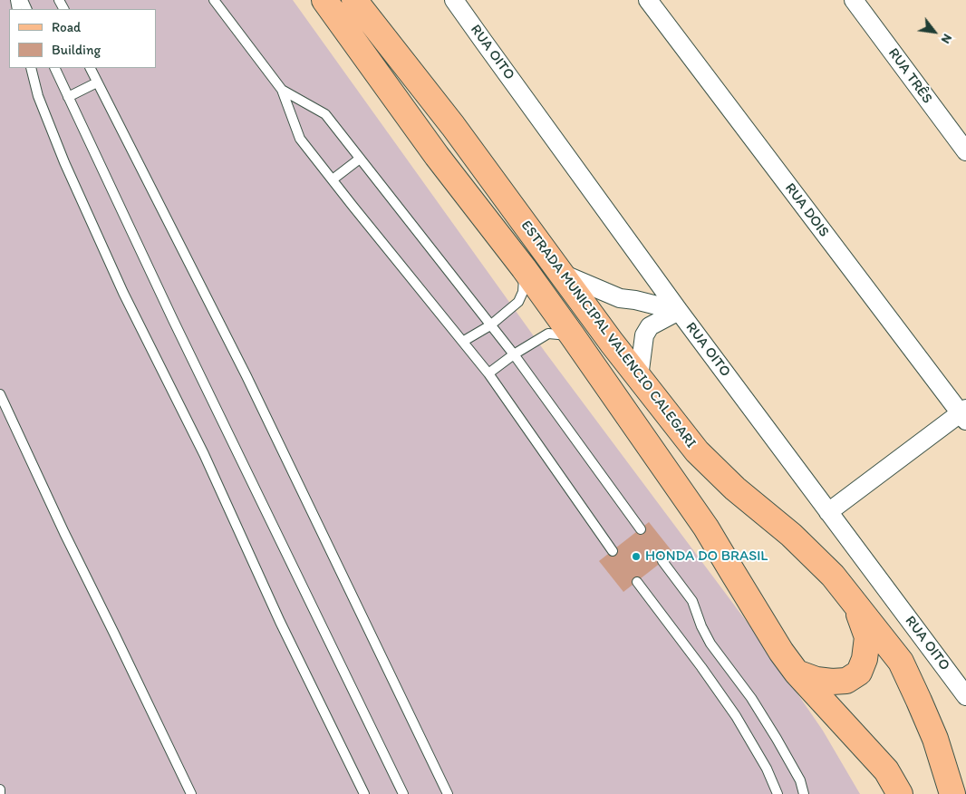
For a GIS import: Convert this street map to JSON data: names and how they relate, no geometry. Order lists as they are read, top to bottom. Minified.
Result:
{"streets":{"main road":["ESTRADA MUNICIPAL VALENCIO CALEGARI"],"street":["RUA OITO","RUA TRÊS","RUA DOIS"]},"places":["HONDA DO BRASIL"],"legend":["Road","Building"],"north":"bottom right"}
